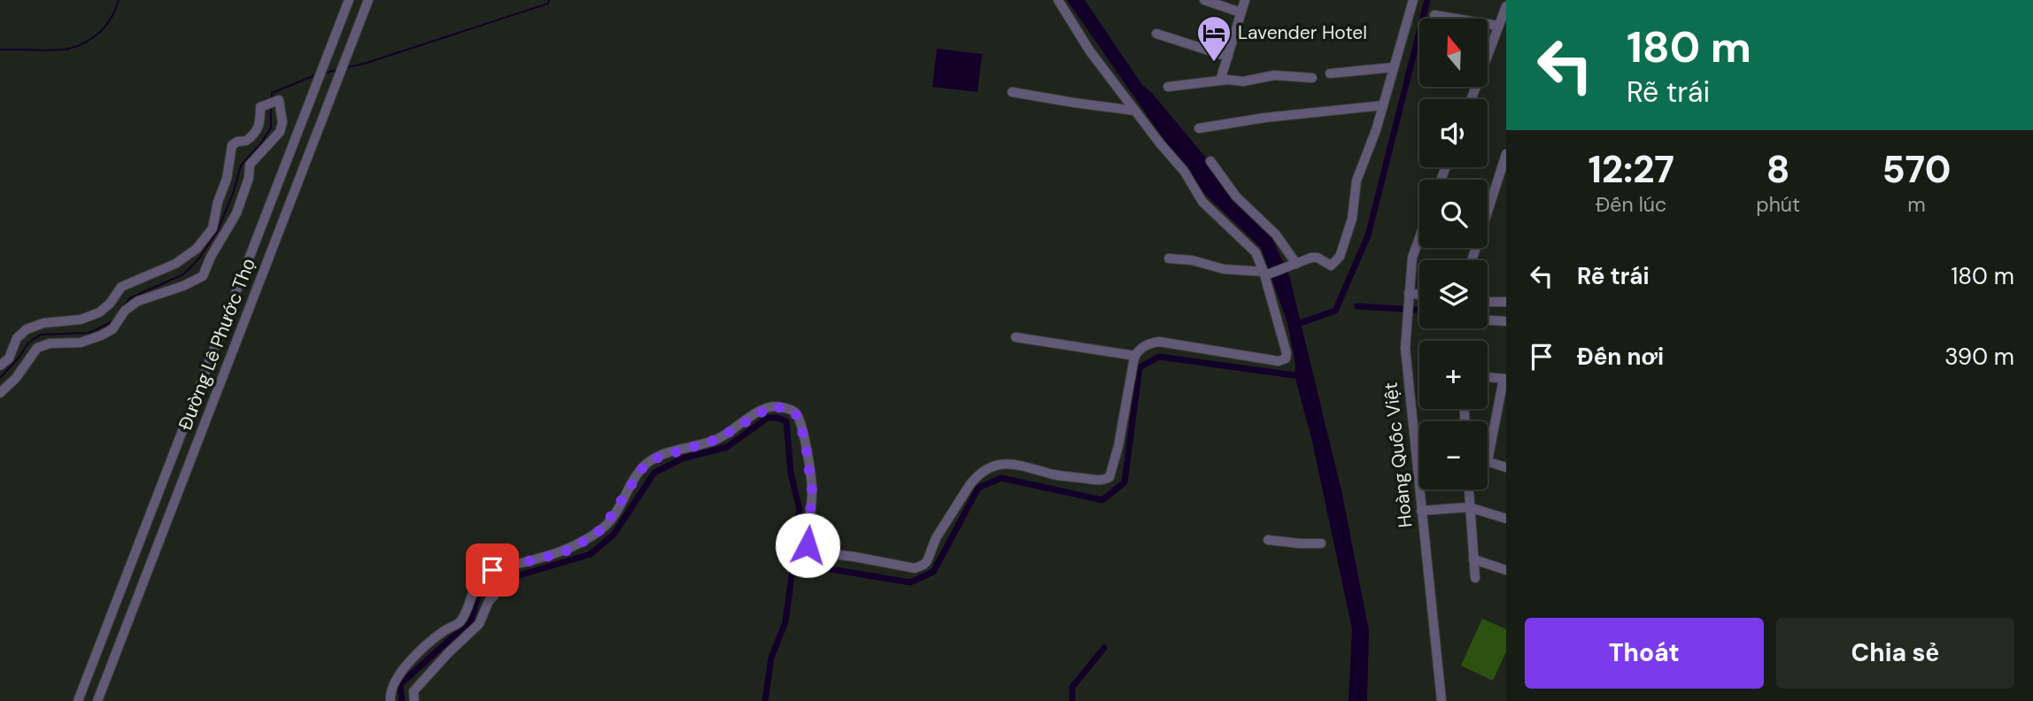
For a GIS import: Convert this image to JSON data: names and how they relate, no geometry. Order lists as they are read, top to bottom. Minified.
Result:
{"streets":{"street":["Đường Lê Phước Thọ","Hoàng Quốc Việt"]},"places":{"hotel":["Lavender Hotel"]},"north":"top","page":{"turn":["180 m","Rẽ trái"],"map_buttons":["+","−"],"eta":["12:27","Đến lúc","8","phút","570","m"],"list":[{"name":"Rẽ trái","value":"180 m"},{"name":"Đến nơi","value":"390 m"}],"buttons":["Thoát","Chia sẻ"]}}
